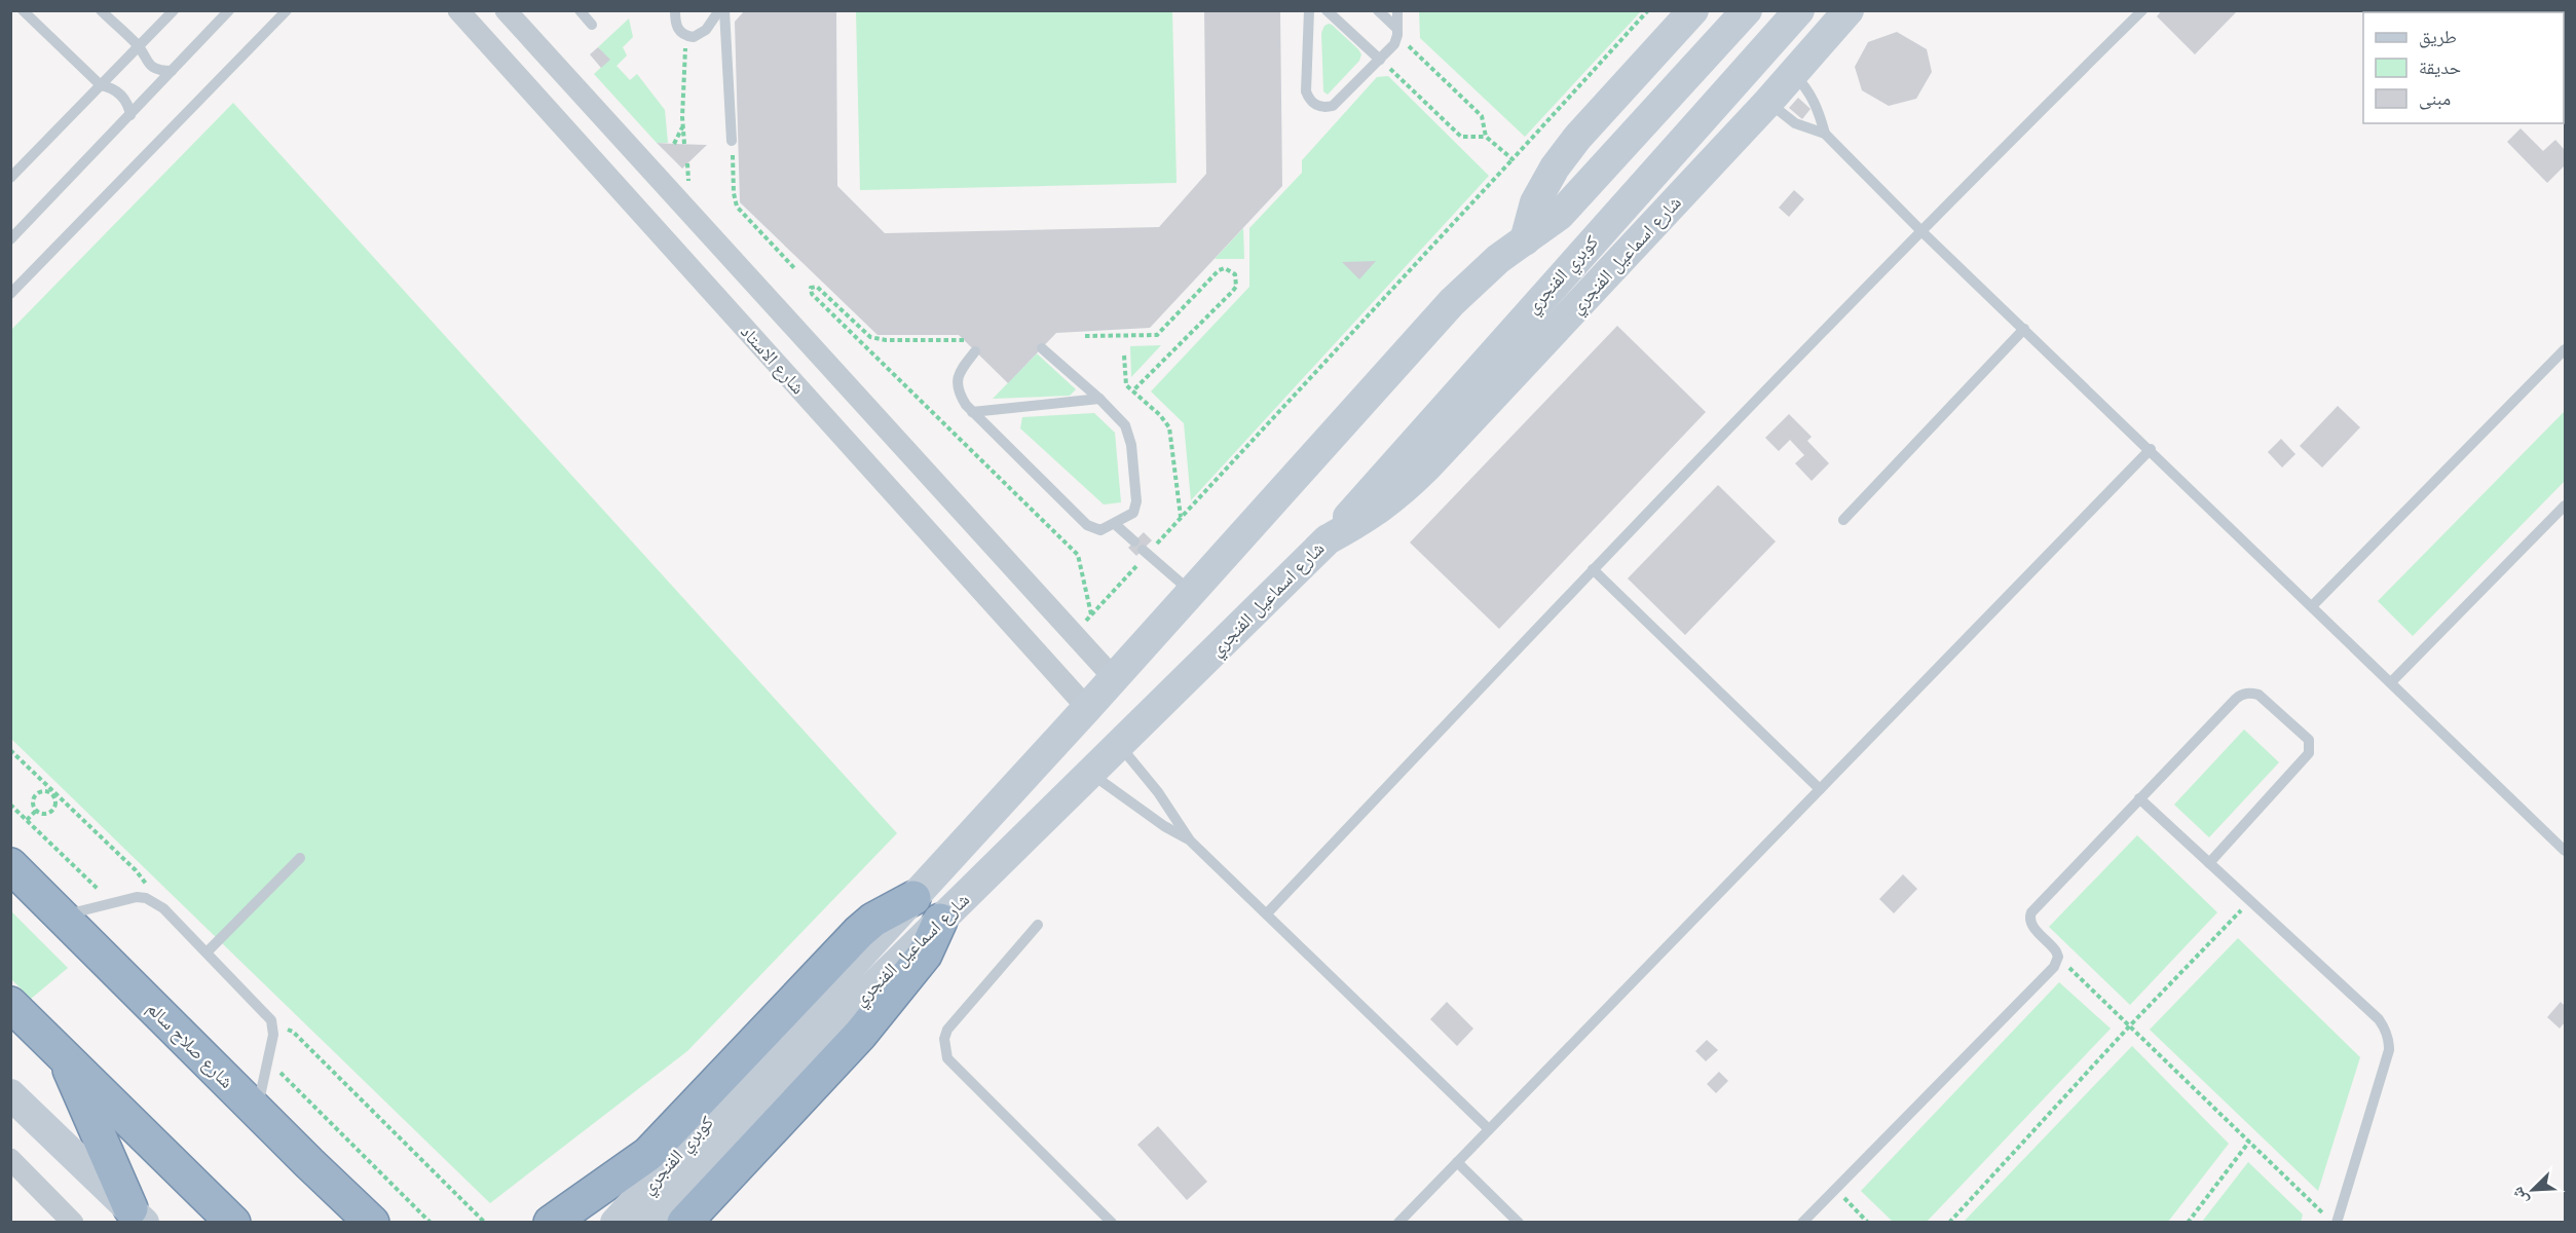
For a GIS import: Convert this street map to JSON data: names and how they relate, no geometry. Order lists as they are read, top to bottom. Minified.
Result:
{"streets":{"highway":["شارع صلاح سالم"],"main road":["شارع اسماعيل الفنجري","كوبري الفنجري"],"street":["شارع الاستاد"]},"crossings":[["شارع اسماعيل الفنجري","كوبري الفنجري"],["شارع اسماعيل الفنجري","شارع الاستاد"]],"legend":["طريق","حديقة","مبنى"],"north":"bottom left"}
